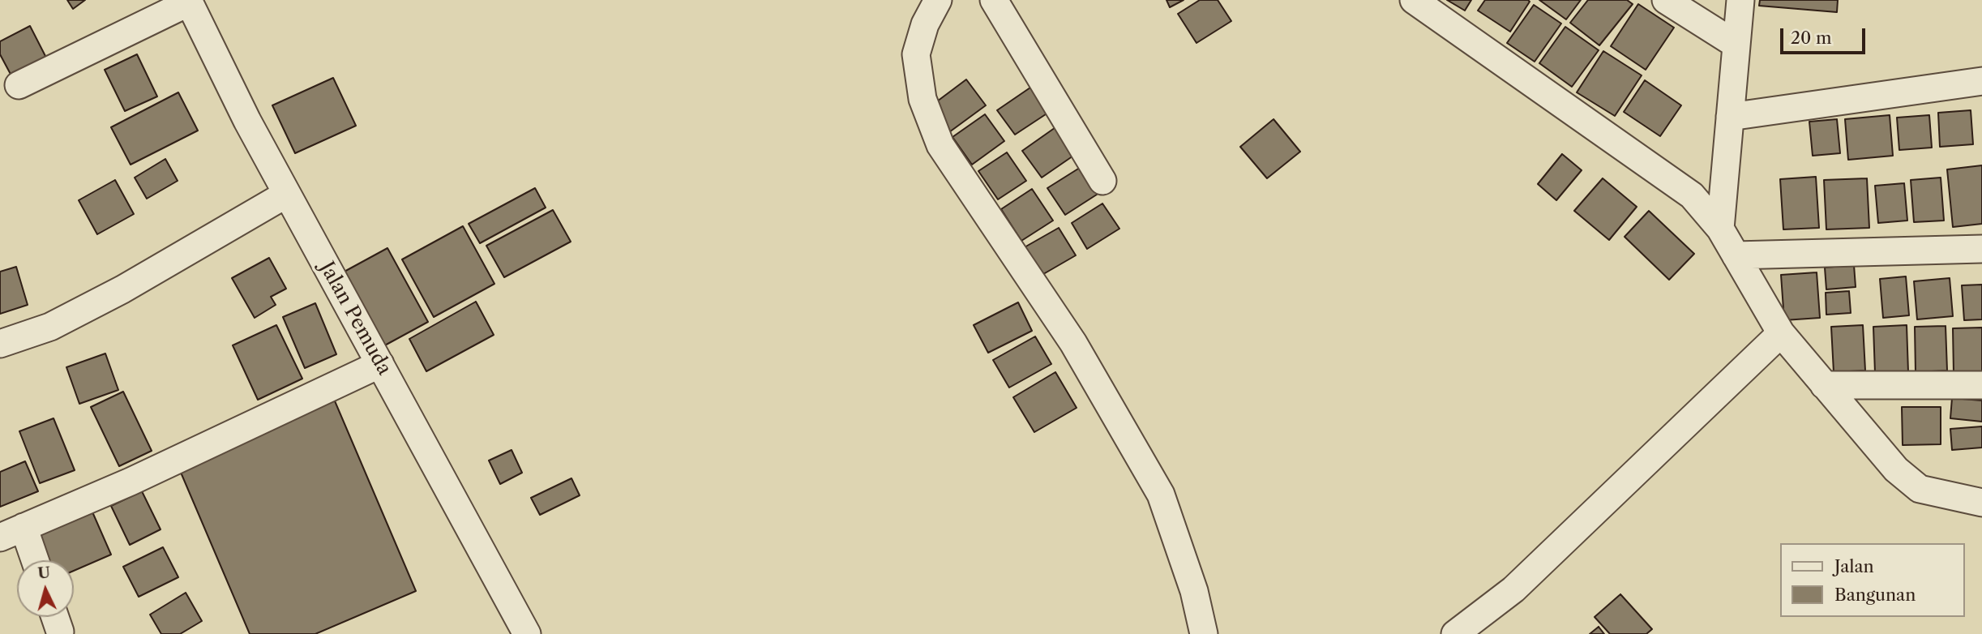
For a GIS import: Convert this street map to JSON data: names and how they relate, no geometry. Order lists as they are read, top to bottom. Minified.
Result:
{"streets":{"street":["Jalan Pemuda"]},"legend":["Jalan","Bangunan"],"scale_bar":"20 m","north":"top"}
